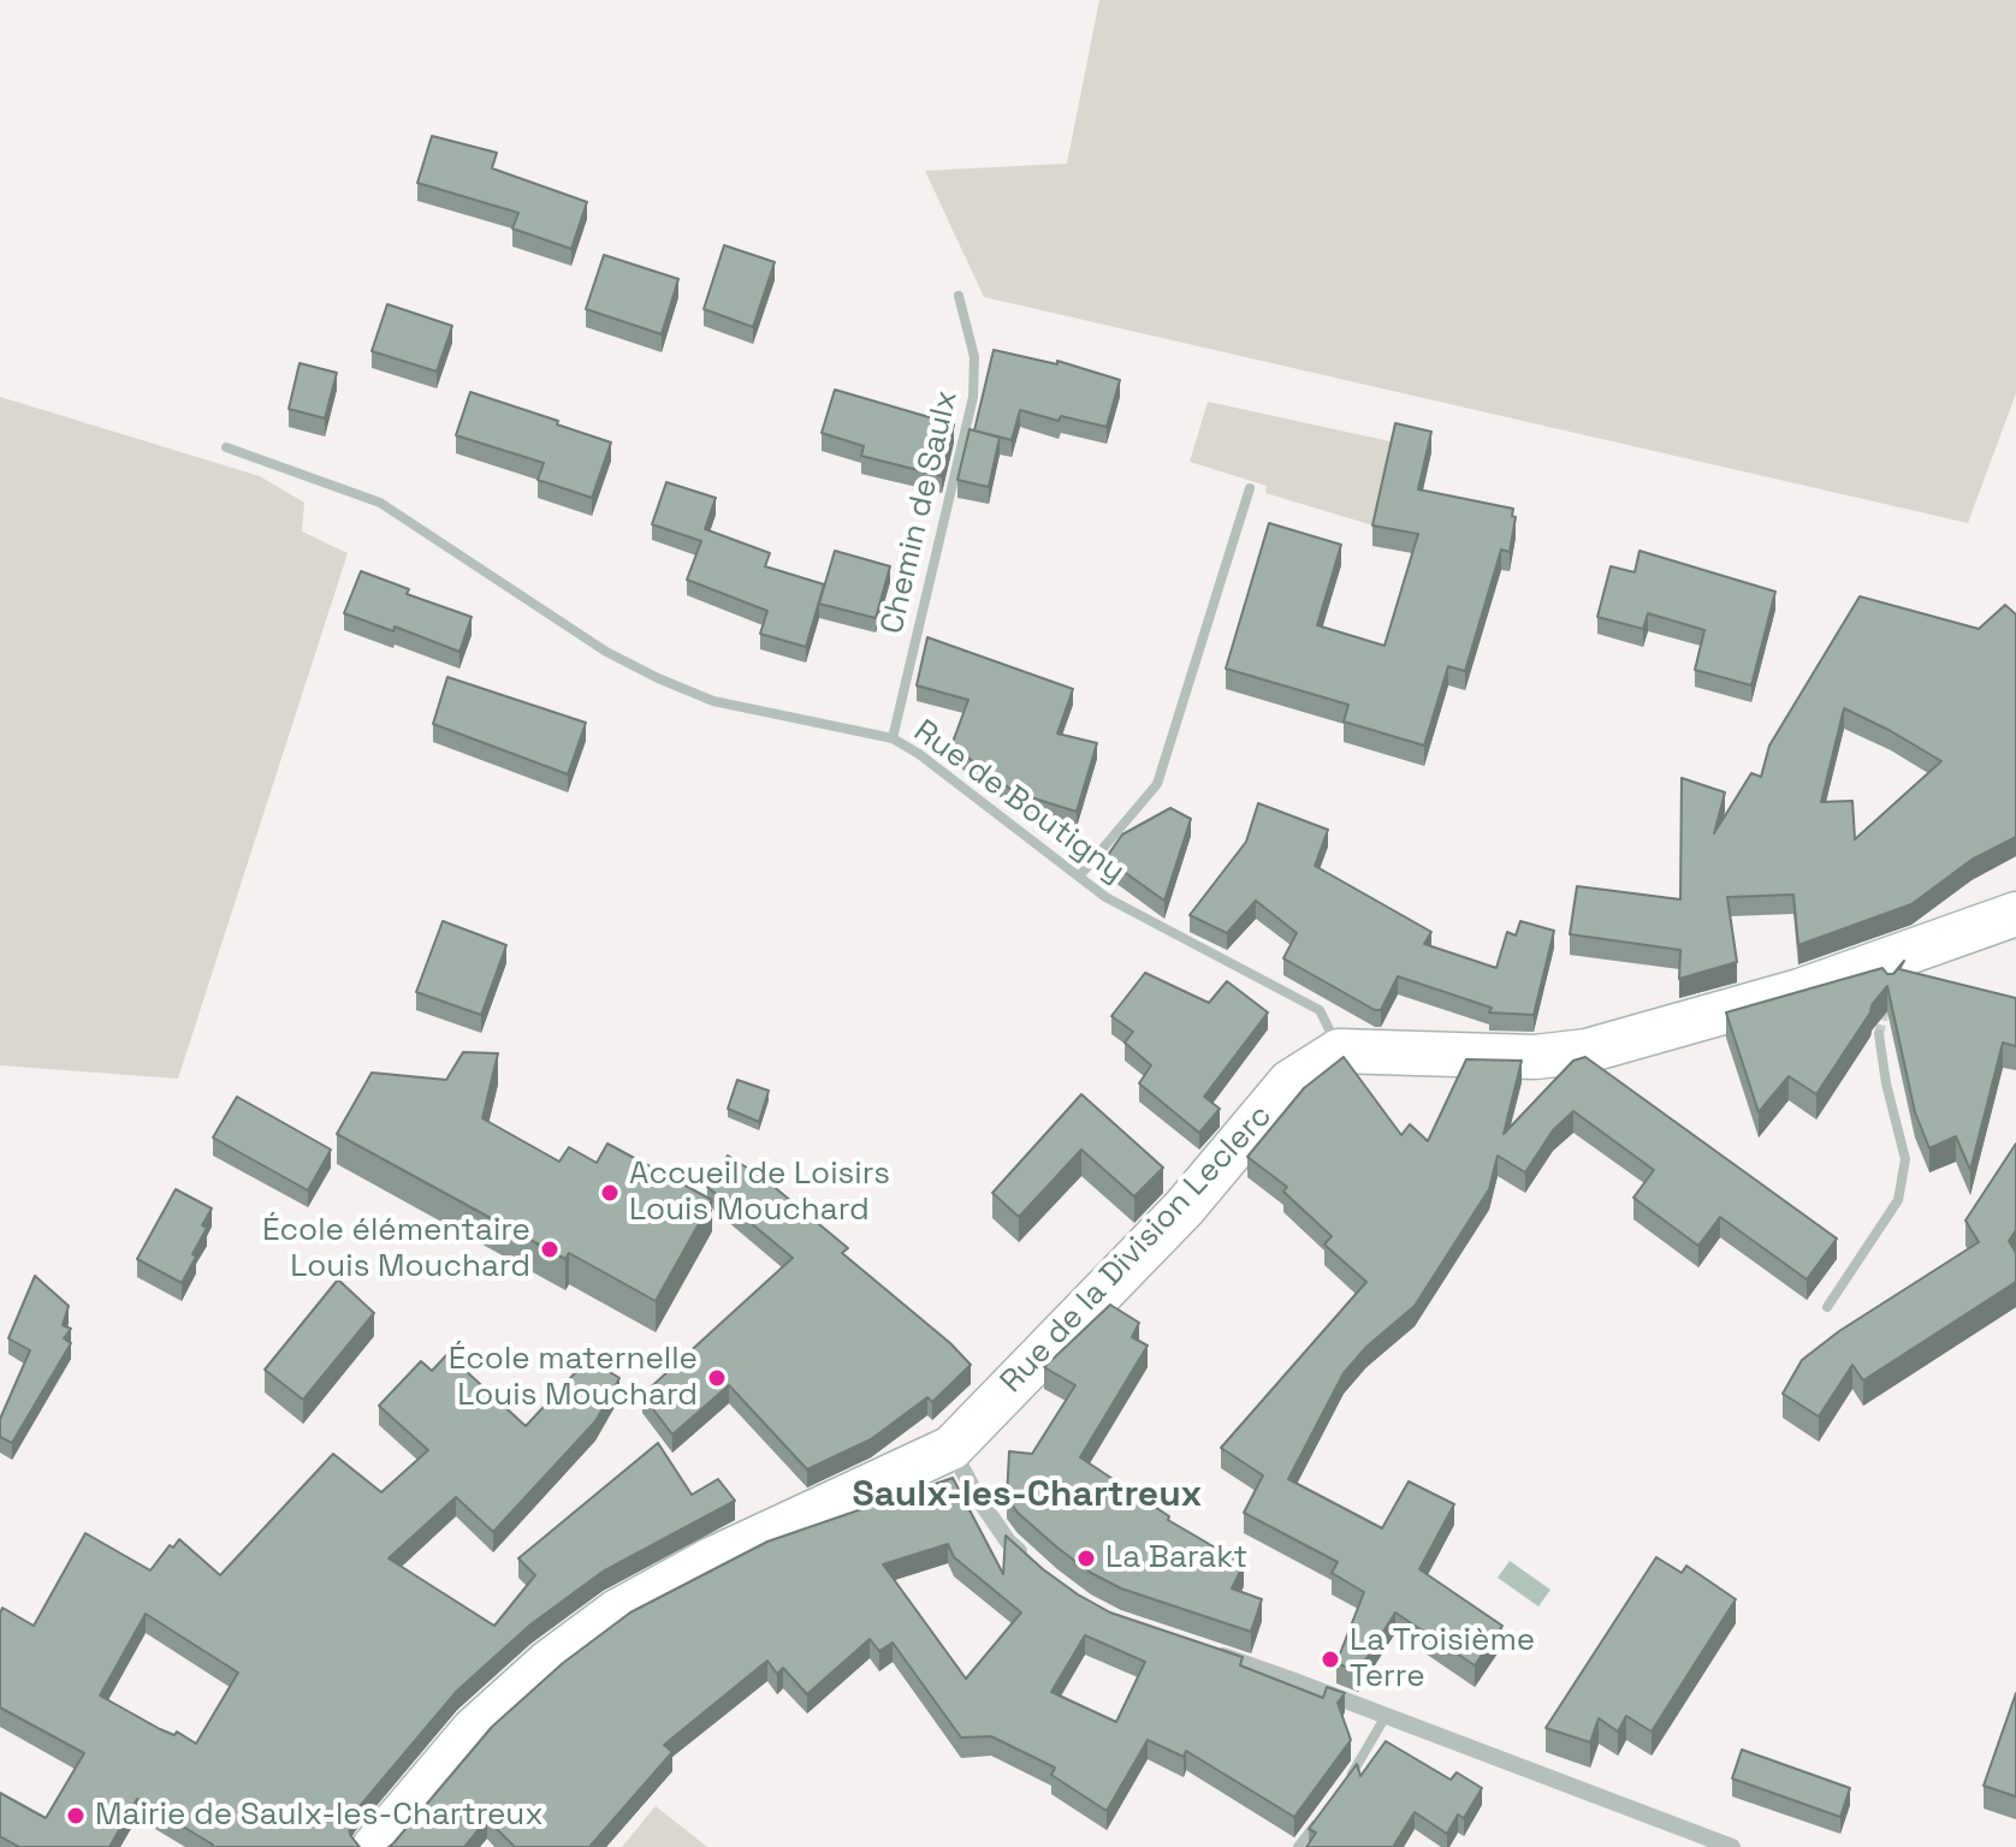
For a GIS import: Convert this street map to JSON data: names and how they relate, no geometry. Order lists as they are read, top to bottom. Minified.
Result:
{"streets":{"main road":["Rue de la Division Leclerc"],"street":["Chemin de Saulx","Rue de Boutigny"]},"crossings":[["Chemin de Saulx","Rue de Boutigny"],["Rue de Boutigny","Rue de la Division Leclerc"]],"districts":["Saulx-les-Chartreux"],"places":["Accueil de Loisirs Louis Mouchard","École élémentaire Louis Mouchard","École maternelle Louis Mouchard","La Barakt","La Troisième Terre","Mairie de Saulx-les-Chartreux"]}
